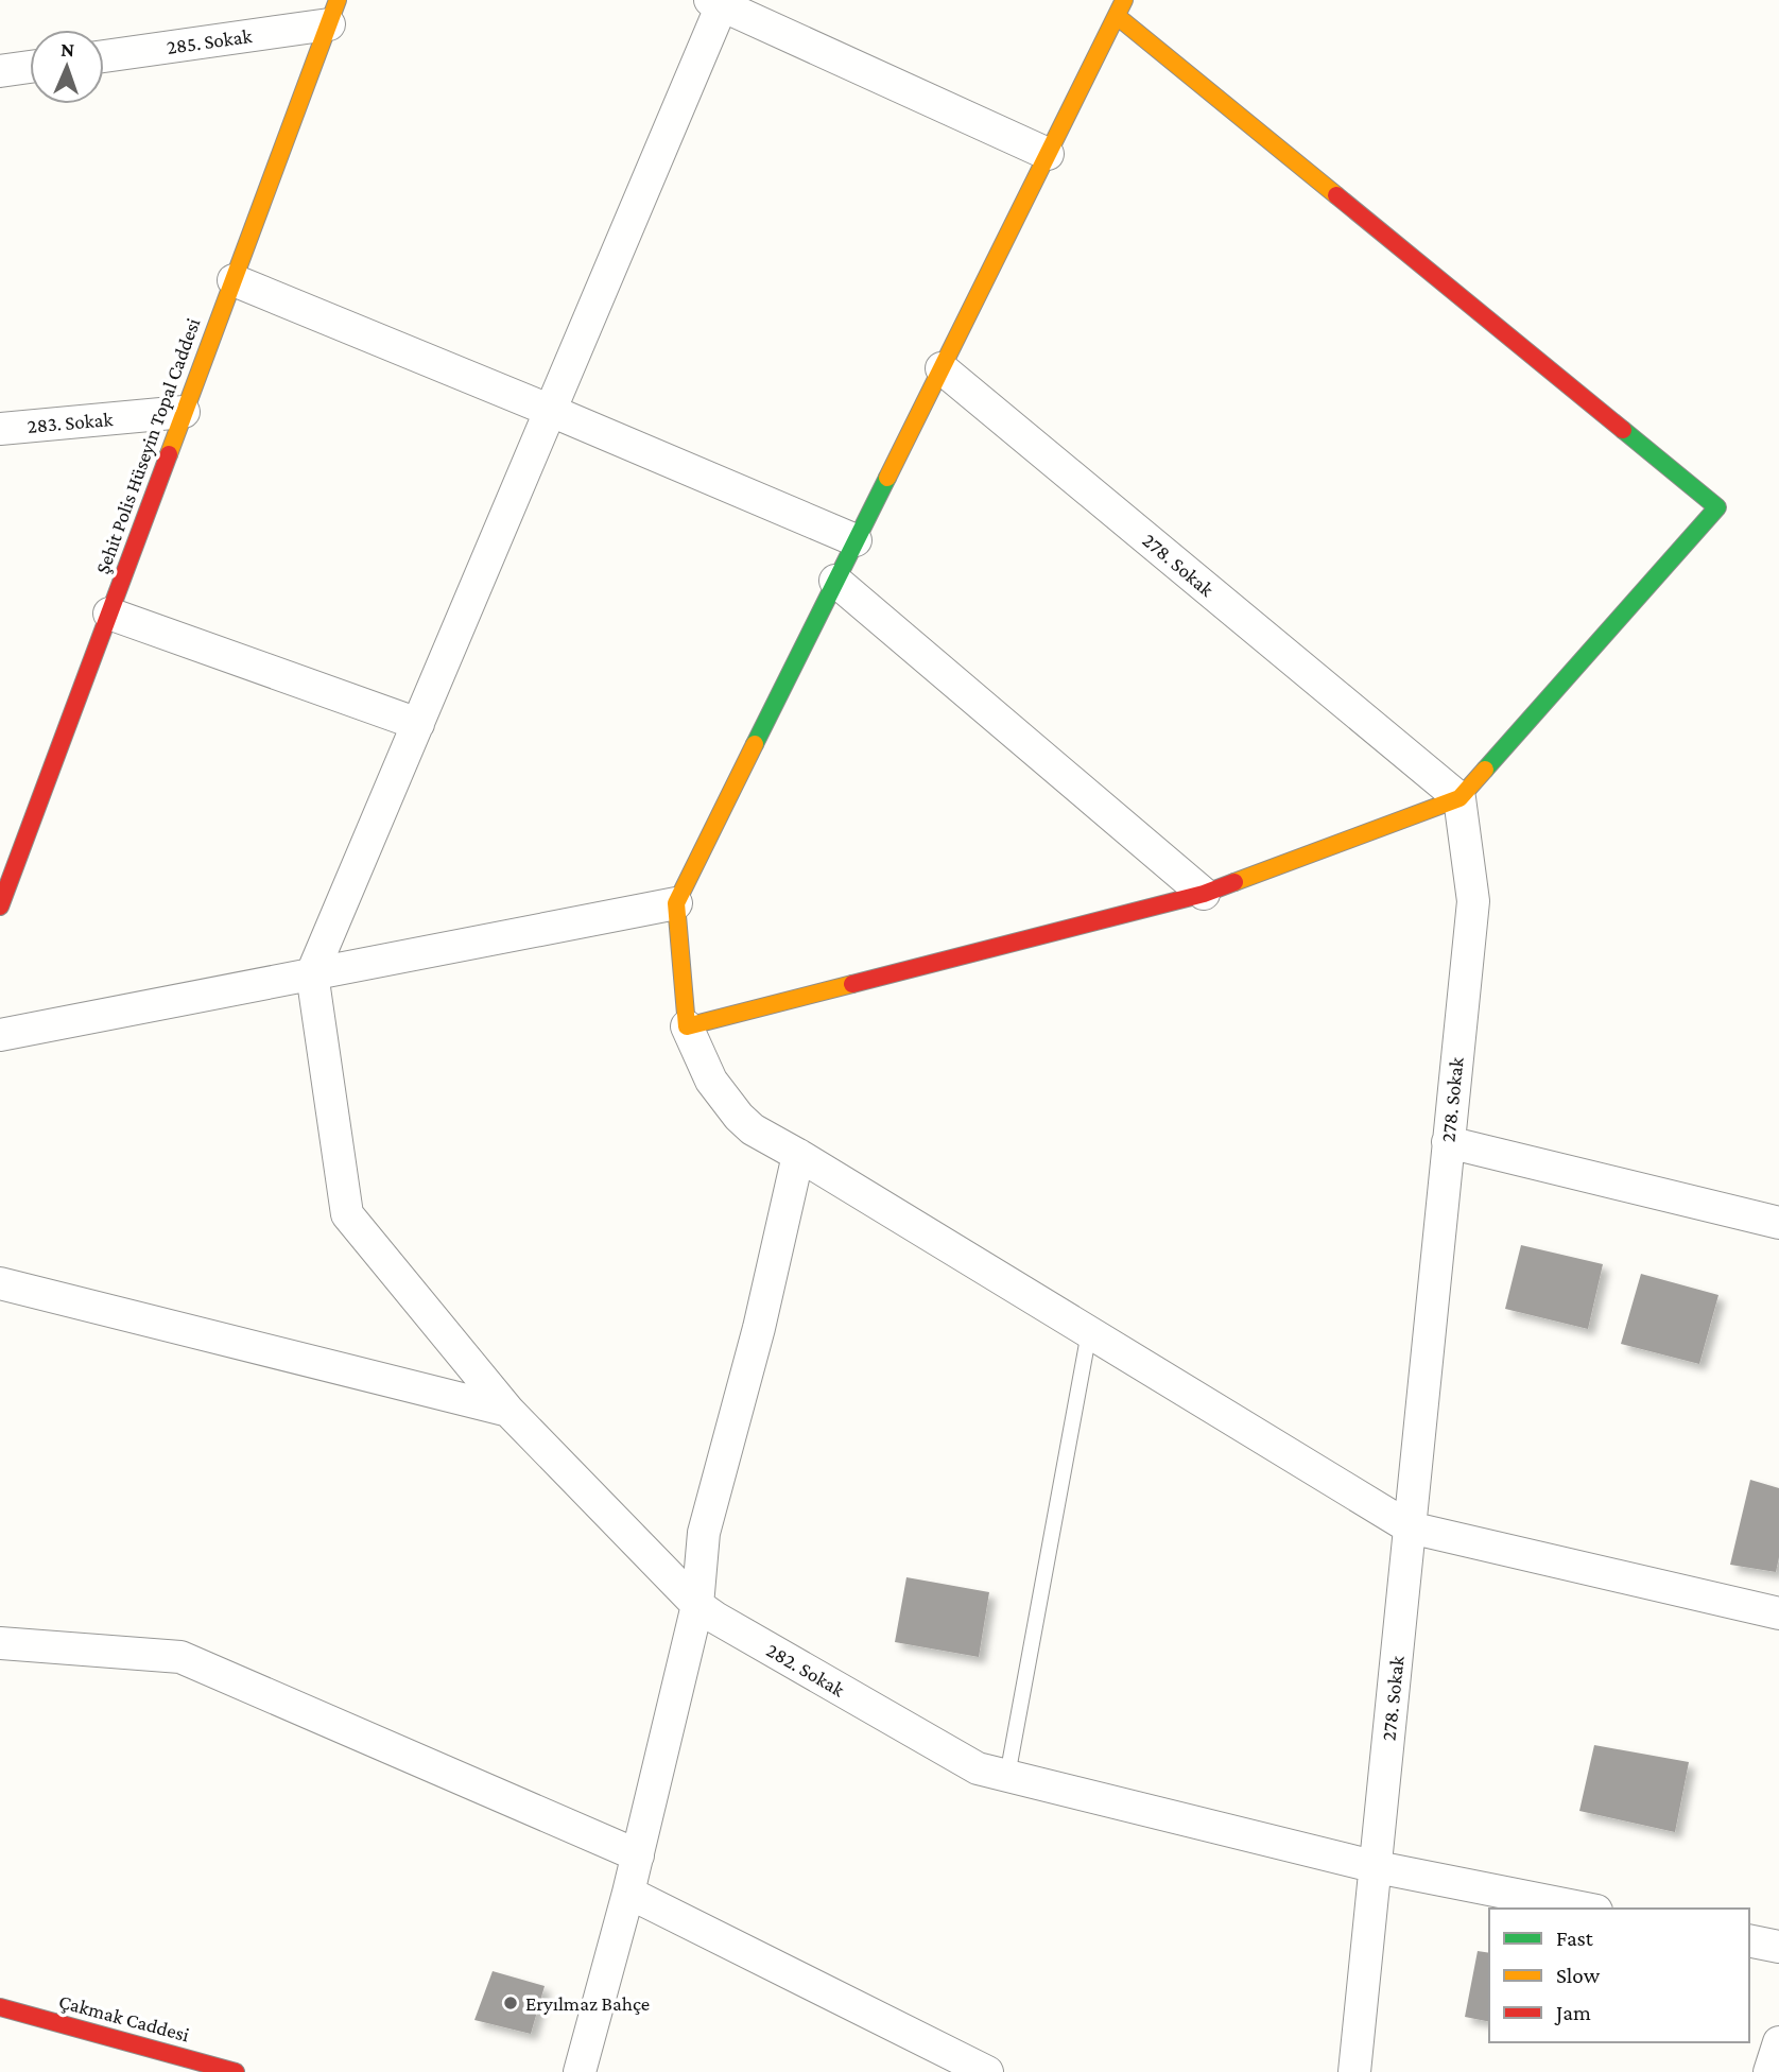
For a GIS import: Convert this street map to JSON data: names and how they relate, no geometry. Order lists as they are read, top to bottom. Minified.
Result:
{"streets":{"street":["285. Sokak","283. Sokak","Şehit Polis Hüseyin Topal Caddesi","278. Sokak","282. Sokak","Çakmak Caddesi"]},"crossings":[["285. Sokak","Şehit Polis Hüseyin Topal Caddesi"],["283. Sokak","Şehit Polis Hüseyin Topal Caddesi"],["278. Sokak","282. Sokak"]],"places":["Eryılmaz Bahçe"],"legend":["Fast","Slow","Jam"],"north":"top"}
